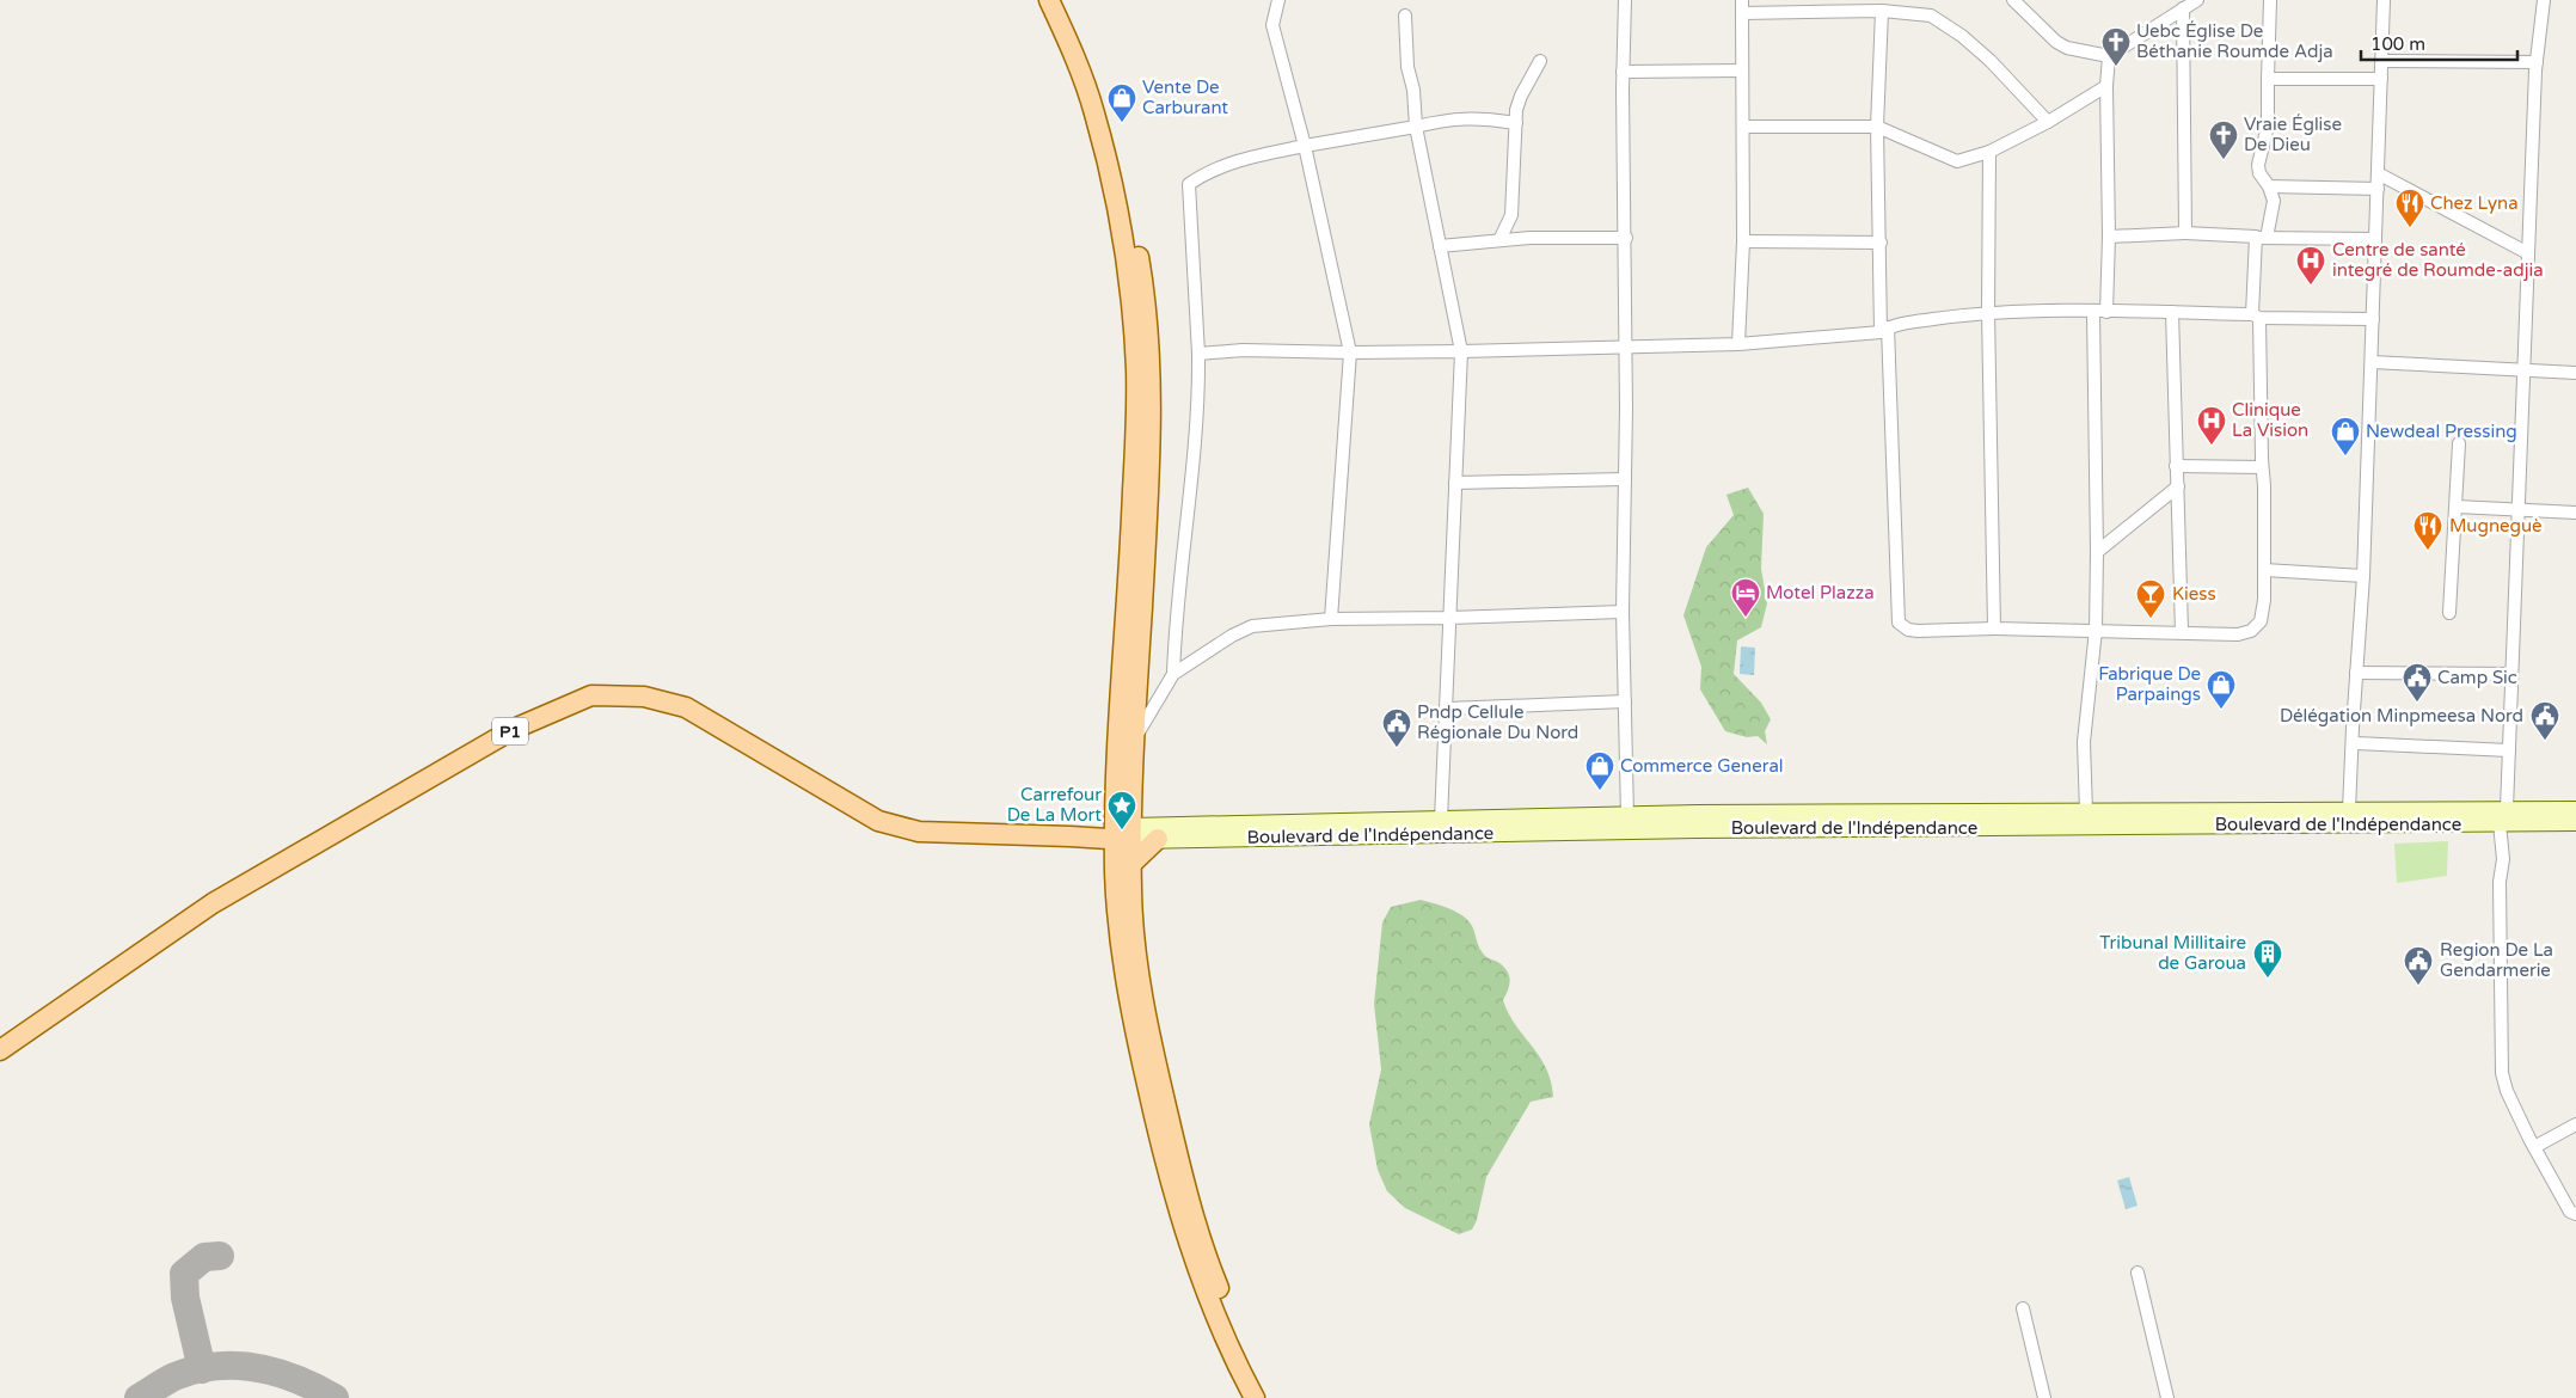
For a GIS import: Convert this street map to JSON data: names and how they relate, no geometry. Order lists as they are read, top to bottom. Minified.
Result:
{"streets":{"main road":["P1","Boulevard de l'Indépendance"]},"crossings":[["P1","Boulevard de l'Indépendance"]],"places":{"church":["Uebc Église De Béthanie Roumde Adja","Vraie Église De Dieu"],"shop":["Vente De Carburant","Newdeal Pressing","Fabrique De Parpaings","Commerce General"],"restaurant":["Chez Lyna","Mugneguè"],"hospital":["Centre de santé integré de Roumde-adjia","Clinique La Vision"],"hotel":["Motel Plazza"],"bar":["Kiess"],"public building":["Camp Sic","Délégation Minpmeesa Nord","Pndp Cellule Régionale Du Nord","Region De La Gendarmerie"],"place":["Carrefour De La Mort"],"building":["Tribunal Millitaire de Garoua"]},"scale_bar":"100 m"}
